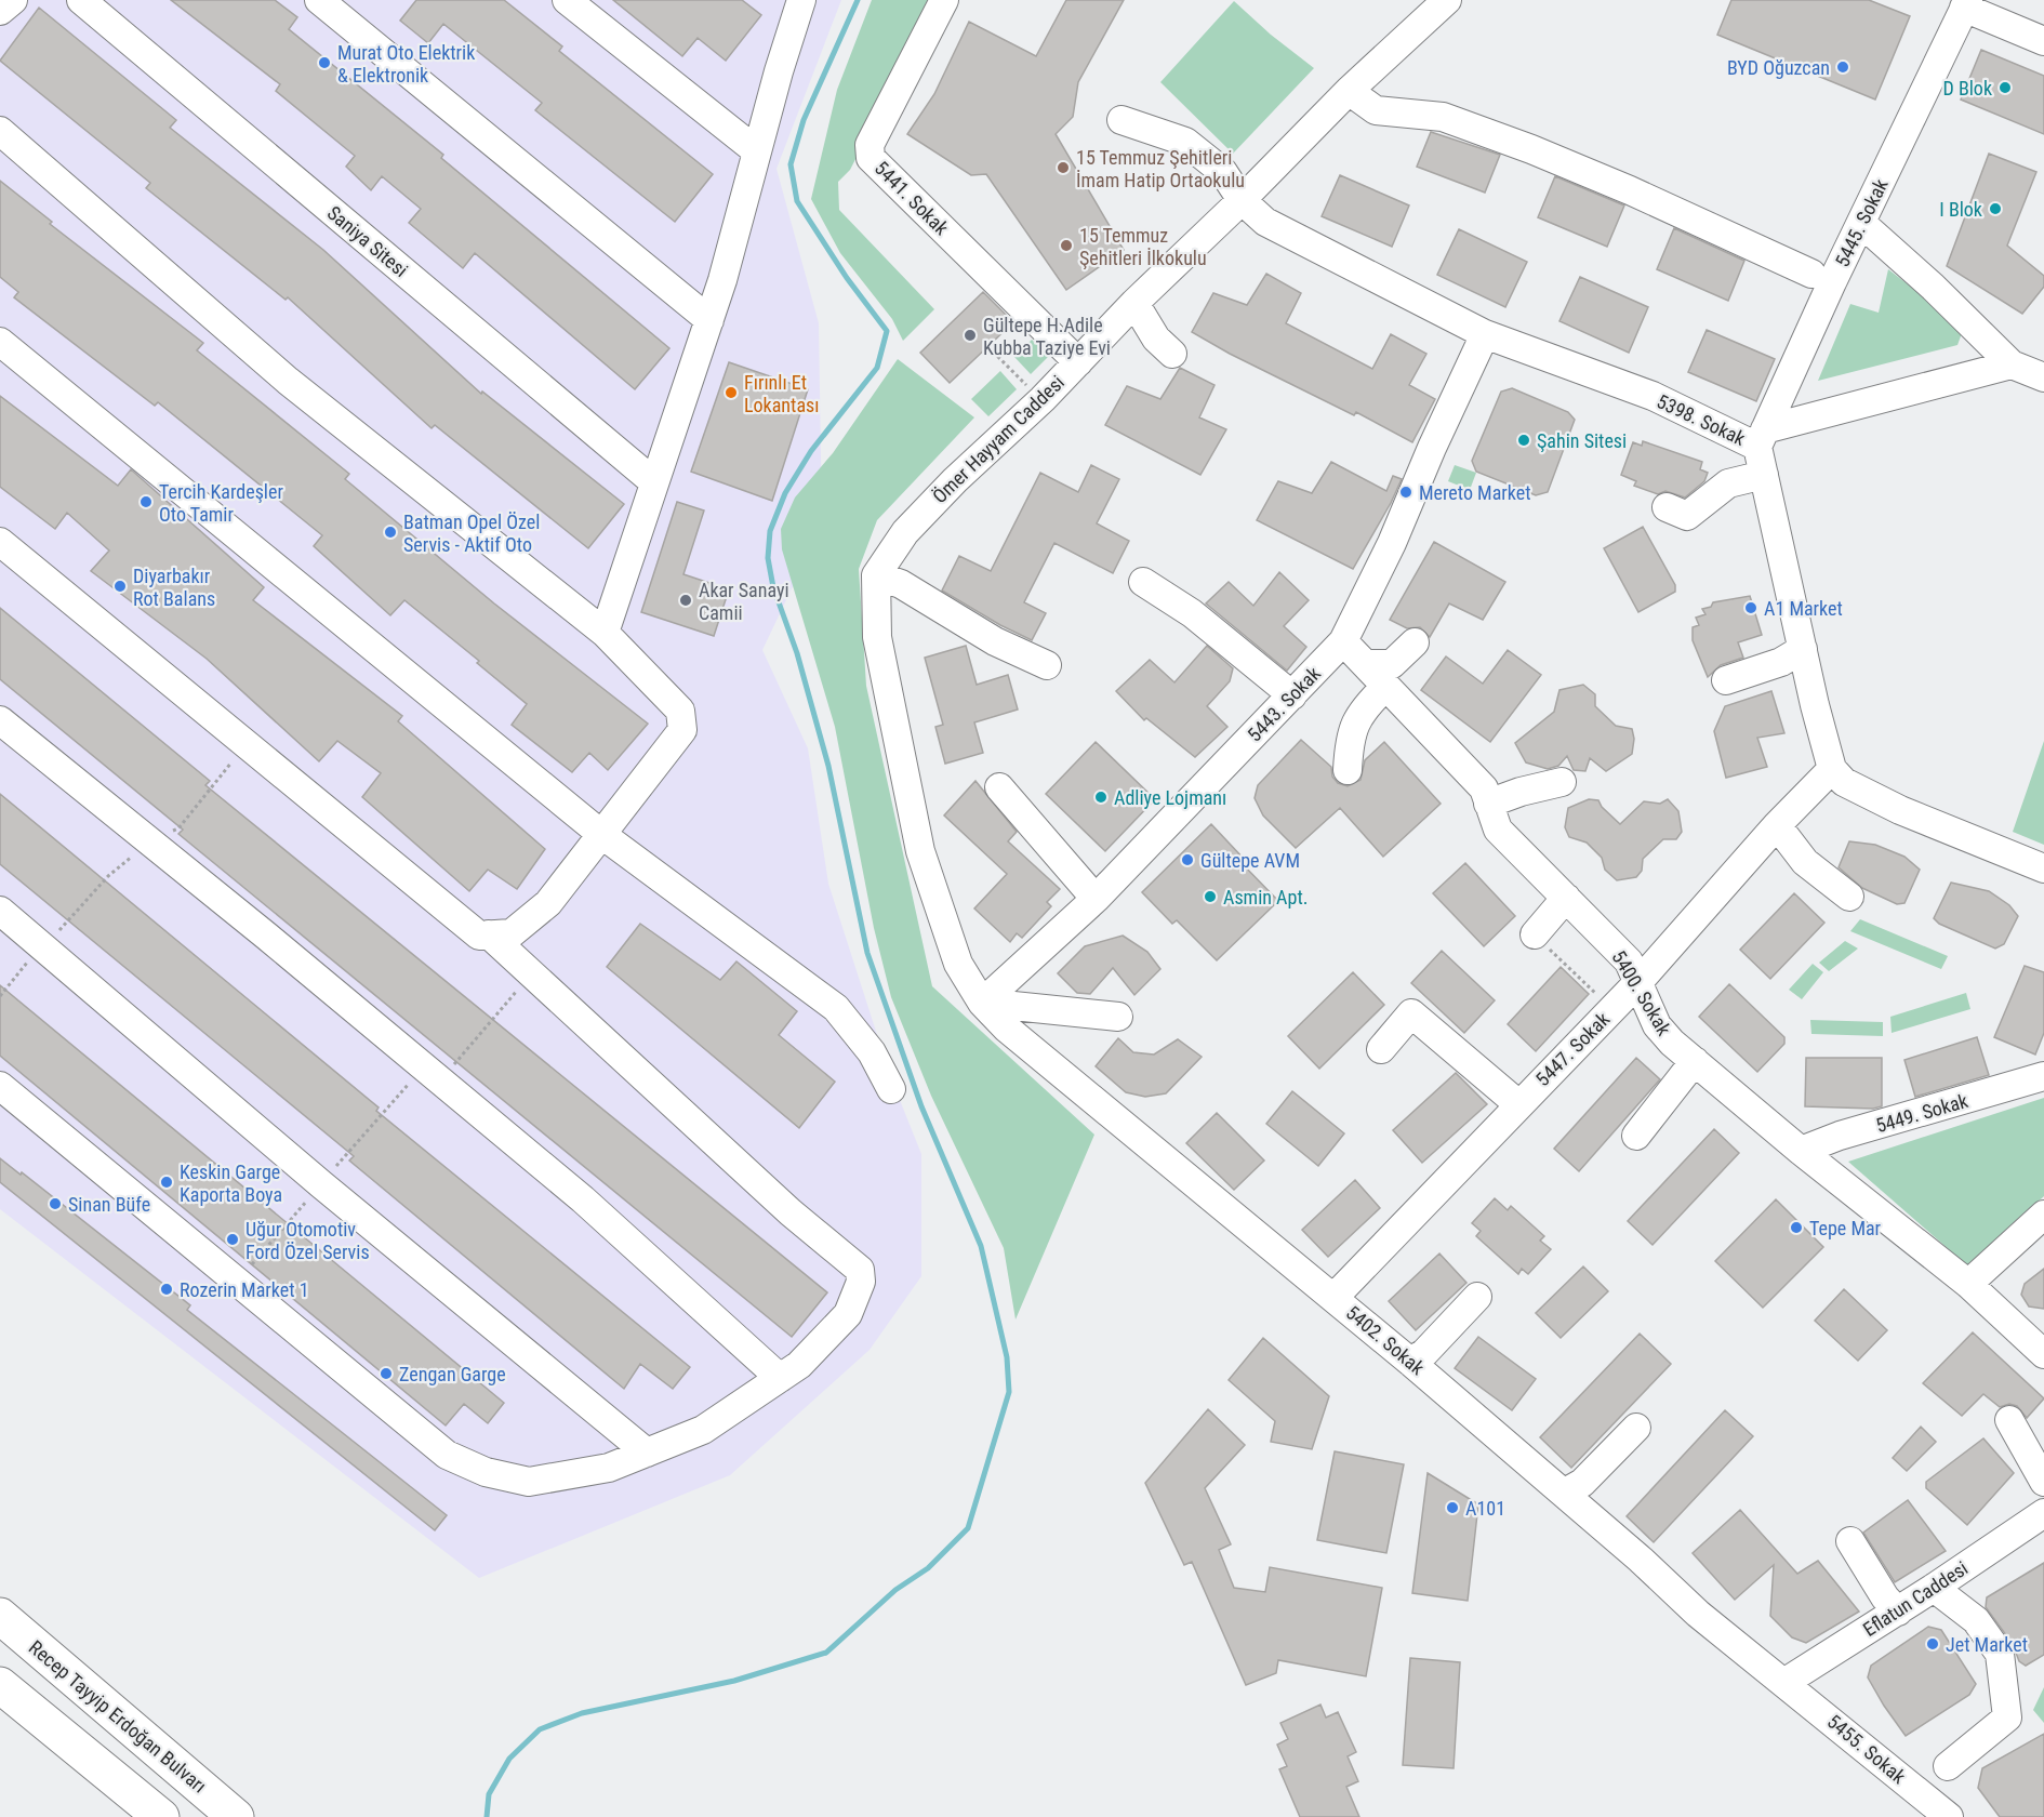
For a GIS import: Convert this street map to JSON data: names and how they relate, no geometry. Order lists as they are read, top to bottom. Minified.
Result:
{"streets":{"highway":["Recep Tayyip Erdoğan Bulvarı"],"street":["5441. Sokak","5445. Sokak","Saniya Sitesi","5398. Sokak","Ömer Hayyam Caddesi","5443. Sokak","5400. Sokak","5447. Sokak","5449. Sokak","5402. Sokak","Eflatun Caddesi","5455. Sokak"]},"crossings":[["5441. Sokak","Ömer Hayyam Caddesi"],["5445. Sokak","5398. Sokak"],["5398. Sokak","Ömer Hayyam Caddesi"],["5398. Sokak","5443. Sokak"],["5398. Sokak","5447. Sokak"],["5443. Sokak","5400. Sokak"],["5443. Sokak","5402. Sokak"],["5400. Sokak","5447. Sokak"],["5400. Sokak","5449. Sokak"],["5447. Sokak","5402. Sokak"],["5402. Sokak","Eflatun Caddesi"],["5402. Sokak","5455. Sokak"],["Eflatun Caddesi","5455. Sokak"]],"places":["Murat Oto Elektrik & Elektronik","BYD Oğuzcan","D Blok","15 Temmuz Şehitleri İmam Hatip Ortaokulu","I Blok","15 Temmuz Şehitleri İlkokulu","Gültepe H.Adile Kubba Taziye Evi","Fırınlı Et Lokantası","Şahin Sitesi","Mereto Market","Tercih Kardeşler Oto Tamir","Batman Opel Özel Servis - Aktif Oto","Diyarbakır Rot Balans","Akar Sanayi Camii","A1 Market","Adliye Lojmanı","Gültepe AVM","Asmin Apt.","Keskin Garge Kaporta Boya","Sinan Büfe","Tepe Mar","Uğur Otomotiv Ford Özel Servis","Rozerin Market 1","Zengan Garge","A101","Jet Market"]}
